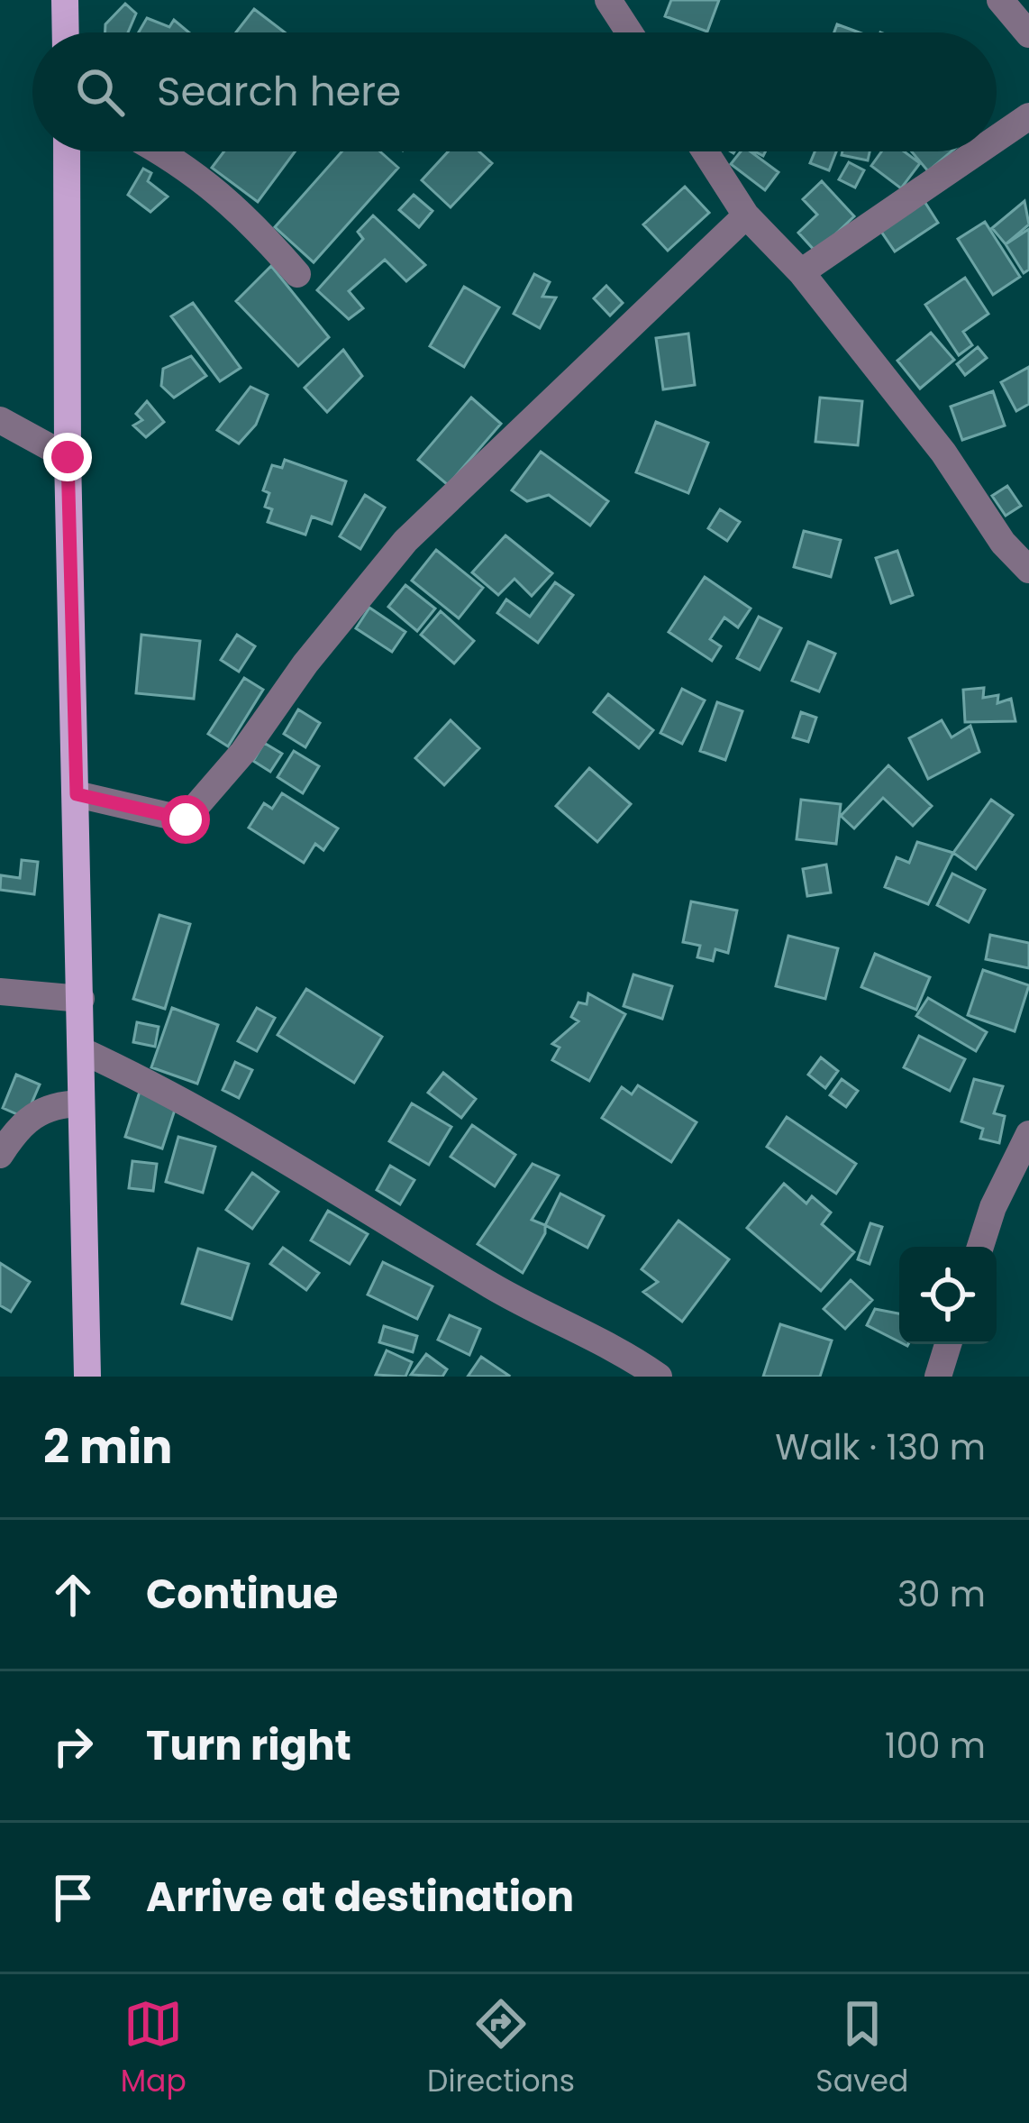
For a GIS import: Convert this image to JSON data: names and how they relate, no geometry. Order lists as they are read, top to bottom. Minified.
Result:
{"page":{"search":"Search here","heading":["2 min","Walk · 130 m"],"list":[["Continue","30 m"],["Turn right","100 m"],"Arrive at destination"],"nav":["Map","Directions","Saved"]}}
